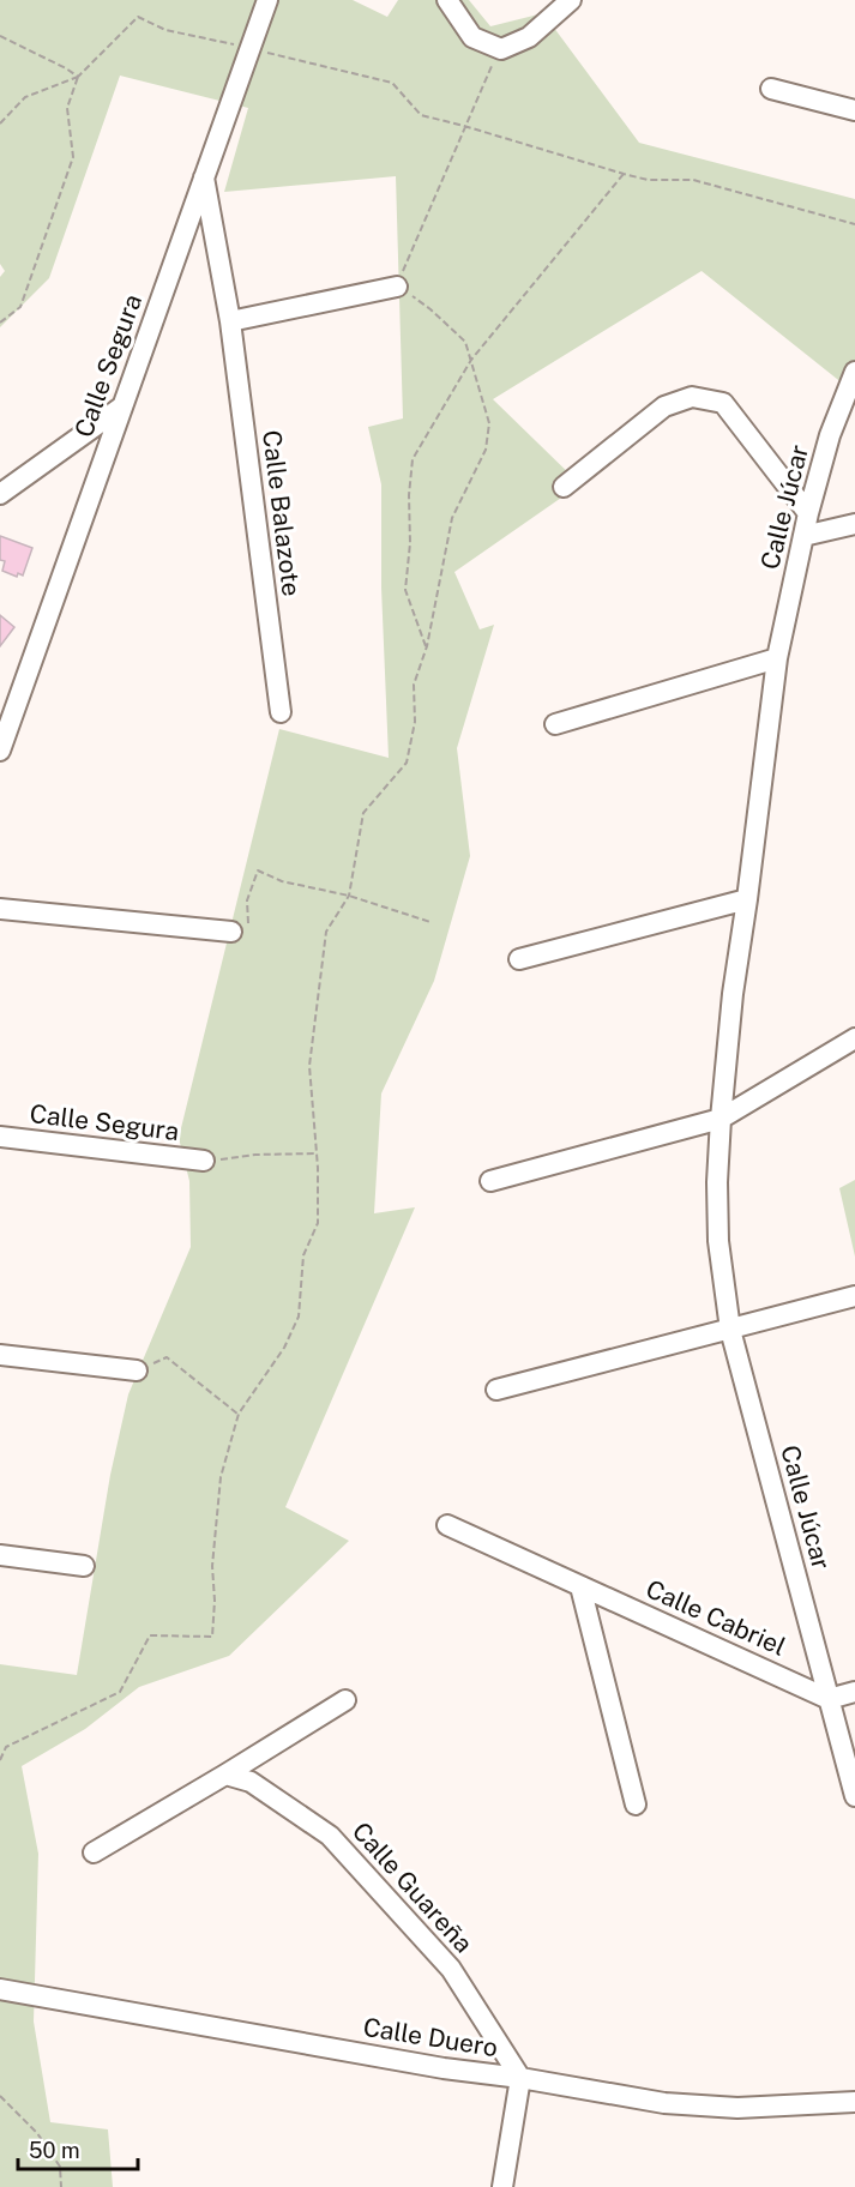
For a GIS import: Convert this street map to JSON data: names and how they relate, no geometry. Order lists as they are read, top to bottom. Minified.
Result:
{"streets":{"street":["Calle Segura","Calle Júcar","Calle Balazote","Calle Cabriel","Calle Guareña","Calle Duero"]},"crossings":[["Calle Segura","Calle Balazote"],["Calle Júcar","Calle Cabriel"],["Calle Guareña","Calle Duero"]],"scale_bar":"50 m"}
